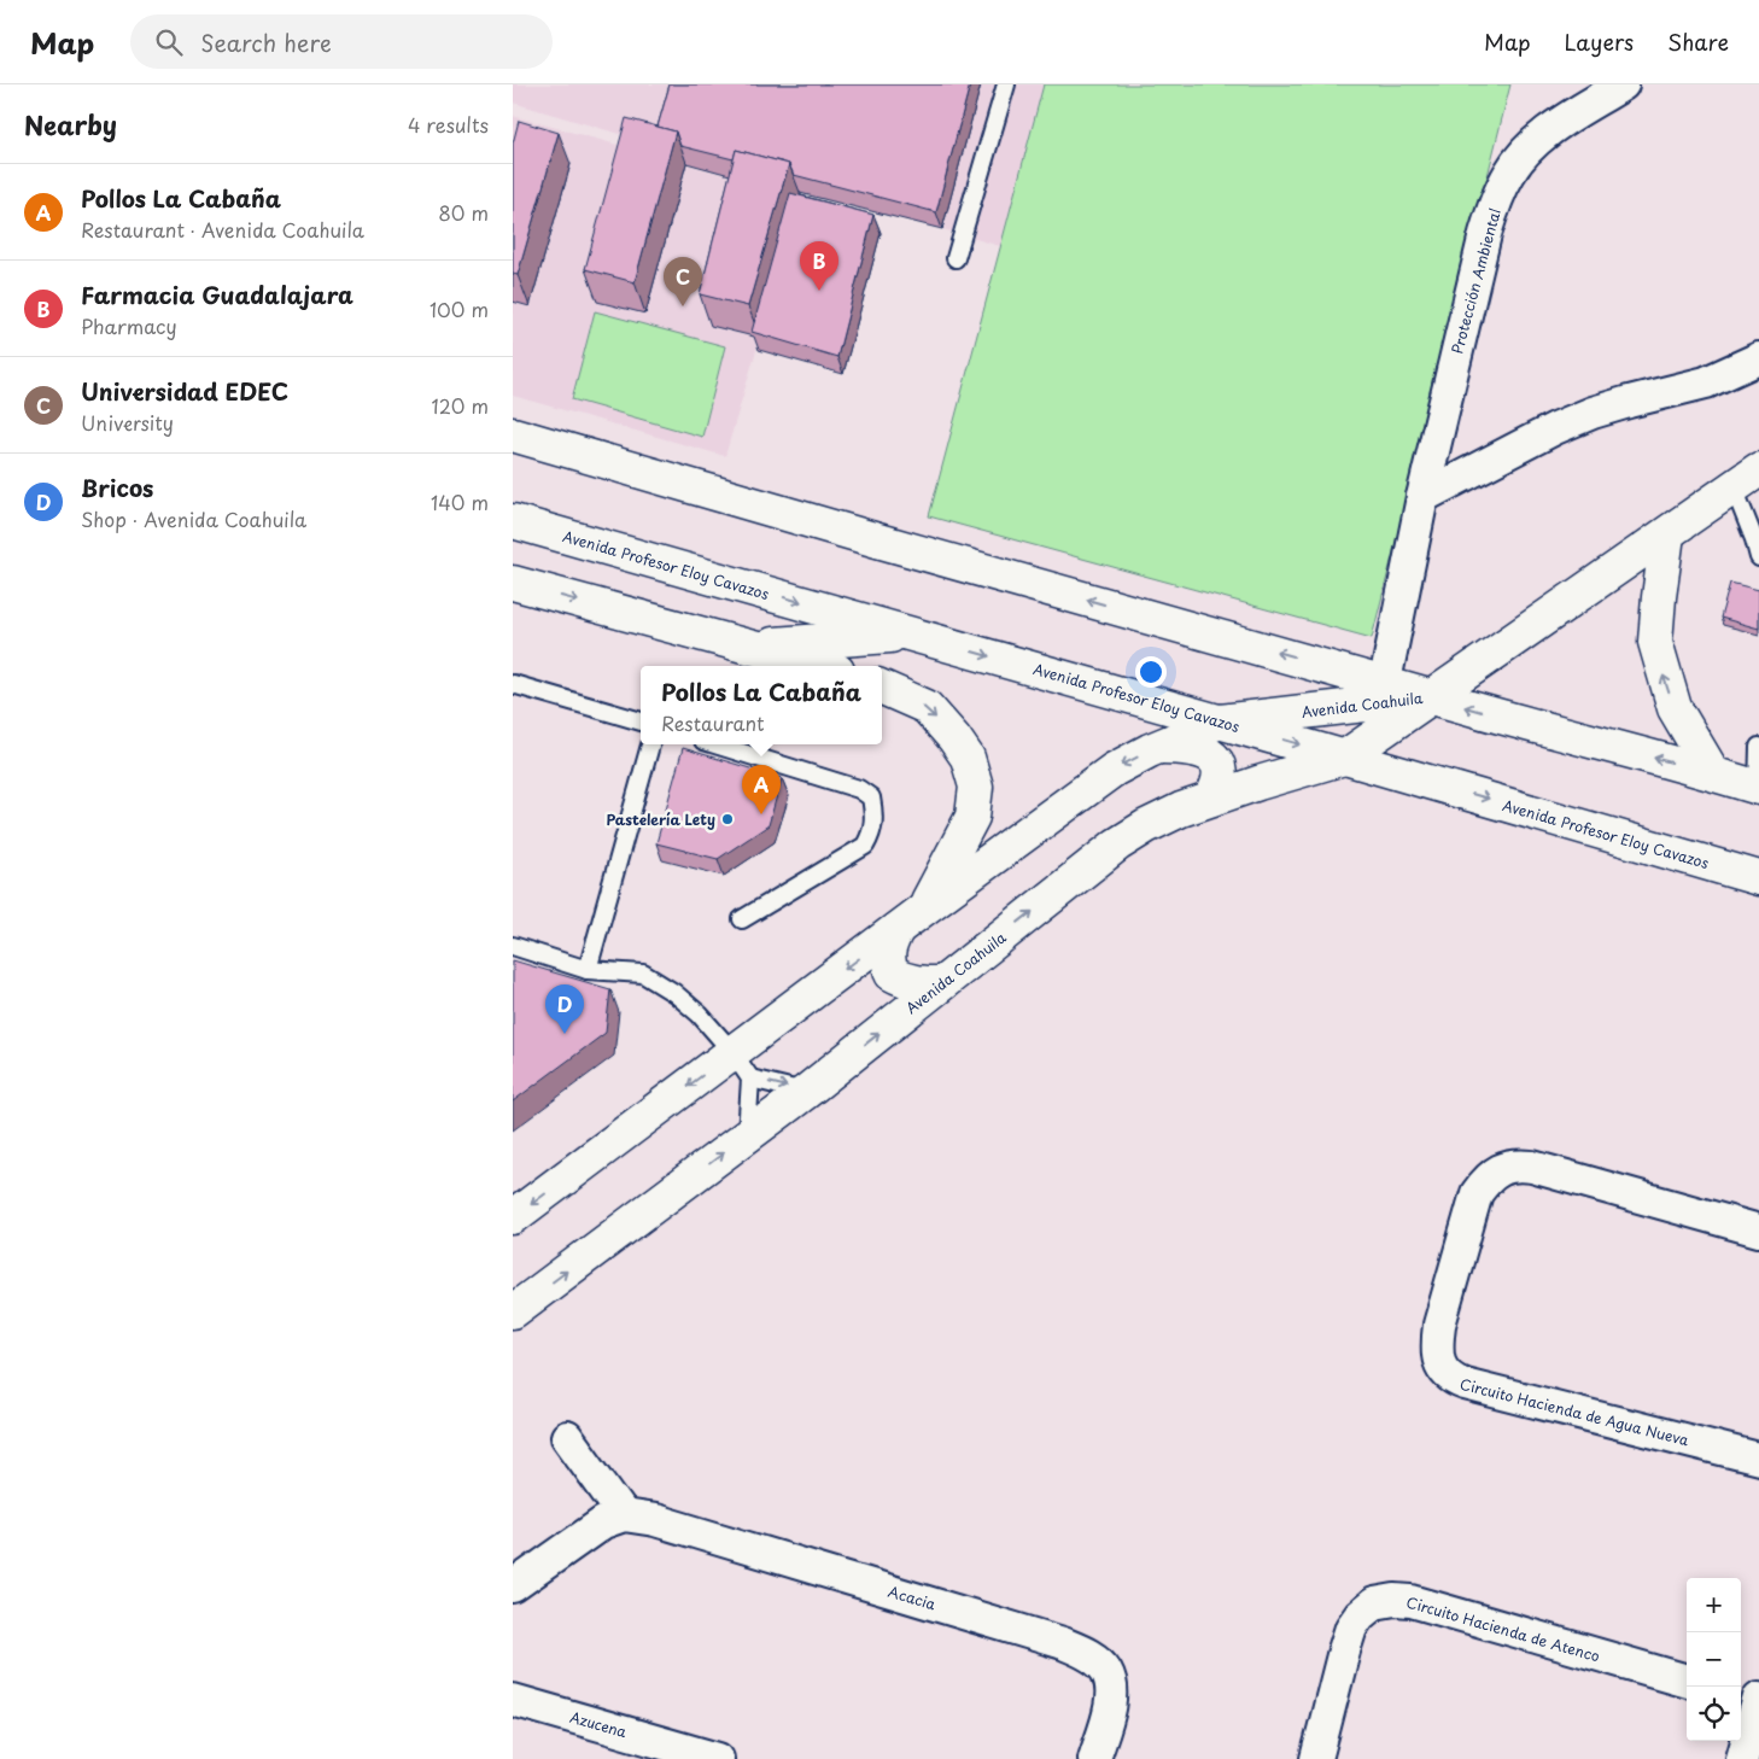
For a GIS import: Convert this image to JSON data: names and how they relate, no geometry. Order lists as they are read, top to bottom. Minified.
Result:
{"streets":{"main road":["Avenida Profesor Eloy Cavazos","Avenida Coahuila"],"street":["Protección Ambiental","Circuito Hacienda de Agua Nueva","Acacia","Circuito Hacienda de Atenco","Azucena"]},"crossings":[["Avenida Profesor Eloy Cavazos","Avenida Coahuila"]],"places":["Pastelería Lety"],"page":{"header":"Map","search":"Search here","nav":["Map","Layers","Share"],"heading":["Nearby","4 results"],"list":[{"mark":"A","name":"Pollos La Cabaña","note":"Restaurant · Avenida Coahuila","value":"80 m"},{"mark":"B","name":"Farmacia Guadalajara","note":"Pharmacy","value":"100 m"},{"mark":"C","name":"Universidad EDEC","note":"University","value":"120 m"},{"mark":"D","name":"Bricos","note":"Shop · Avenida Coahuila","value":"140 m"}],"pins":["B","C","A","D"],"popup":["Pollos La Cabaña","Restaurant"],"map_buttons":["+","−"]}}
